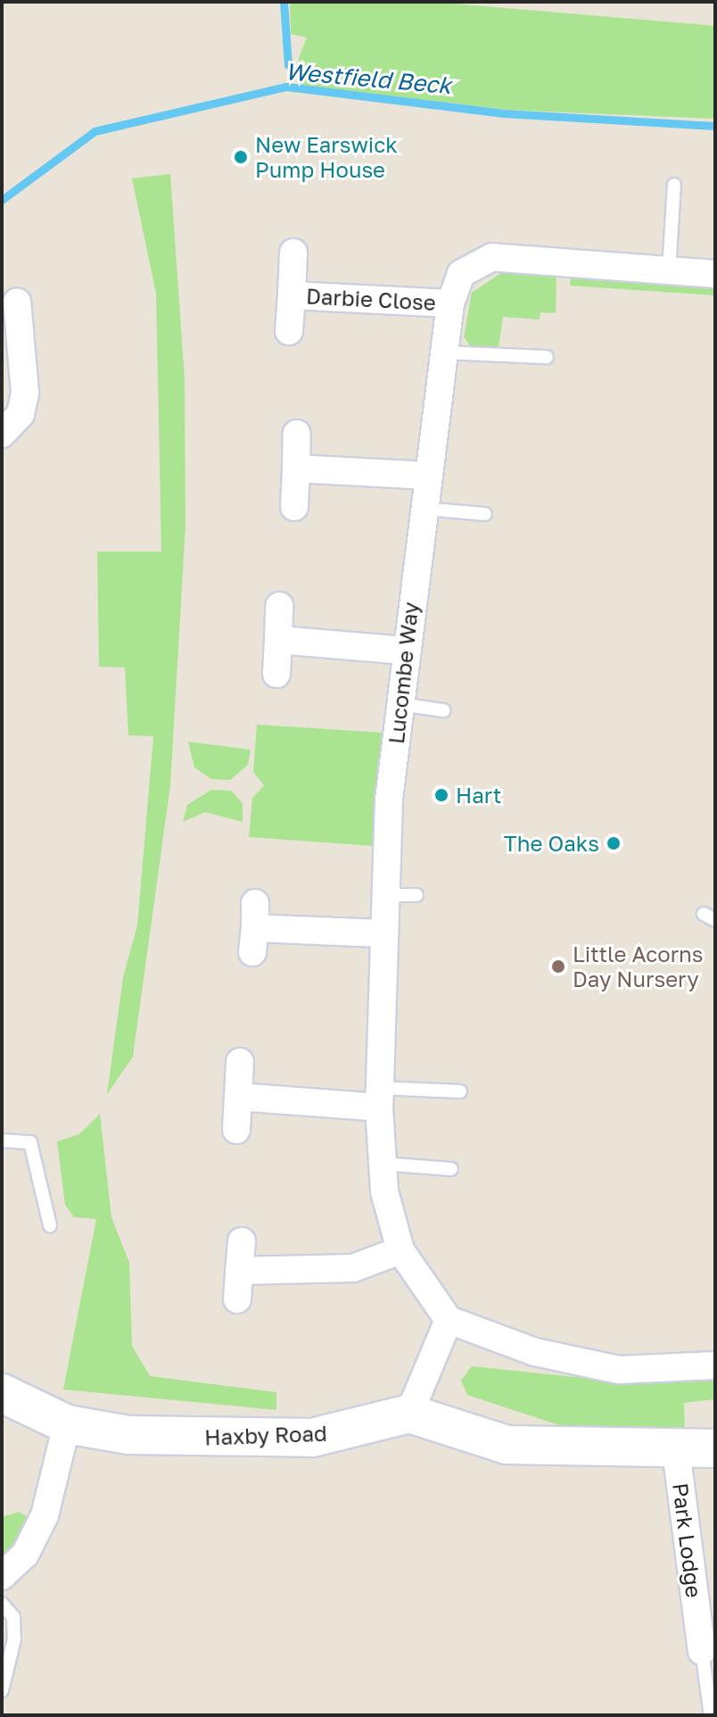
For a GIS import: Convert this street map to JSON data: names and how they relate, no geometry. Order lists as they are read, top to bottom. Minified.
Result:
{"streets":{"street":["Darbie Close","Lucombe Way","Haxby Road","Park Lodge"]},"crossings":[["Darbie Close","Lucombe Way"],["Haxby Road","Park Lodge"]],"water":["Westfield Beck"],"places":["New Earswick Pump House","Hart","The Oaks","Little Acorns Day Nursery"]}
